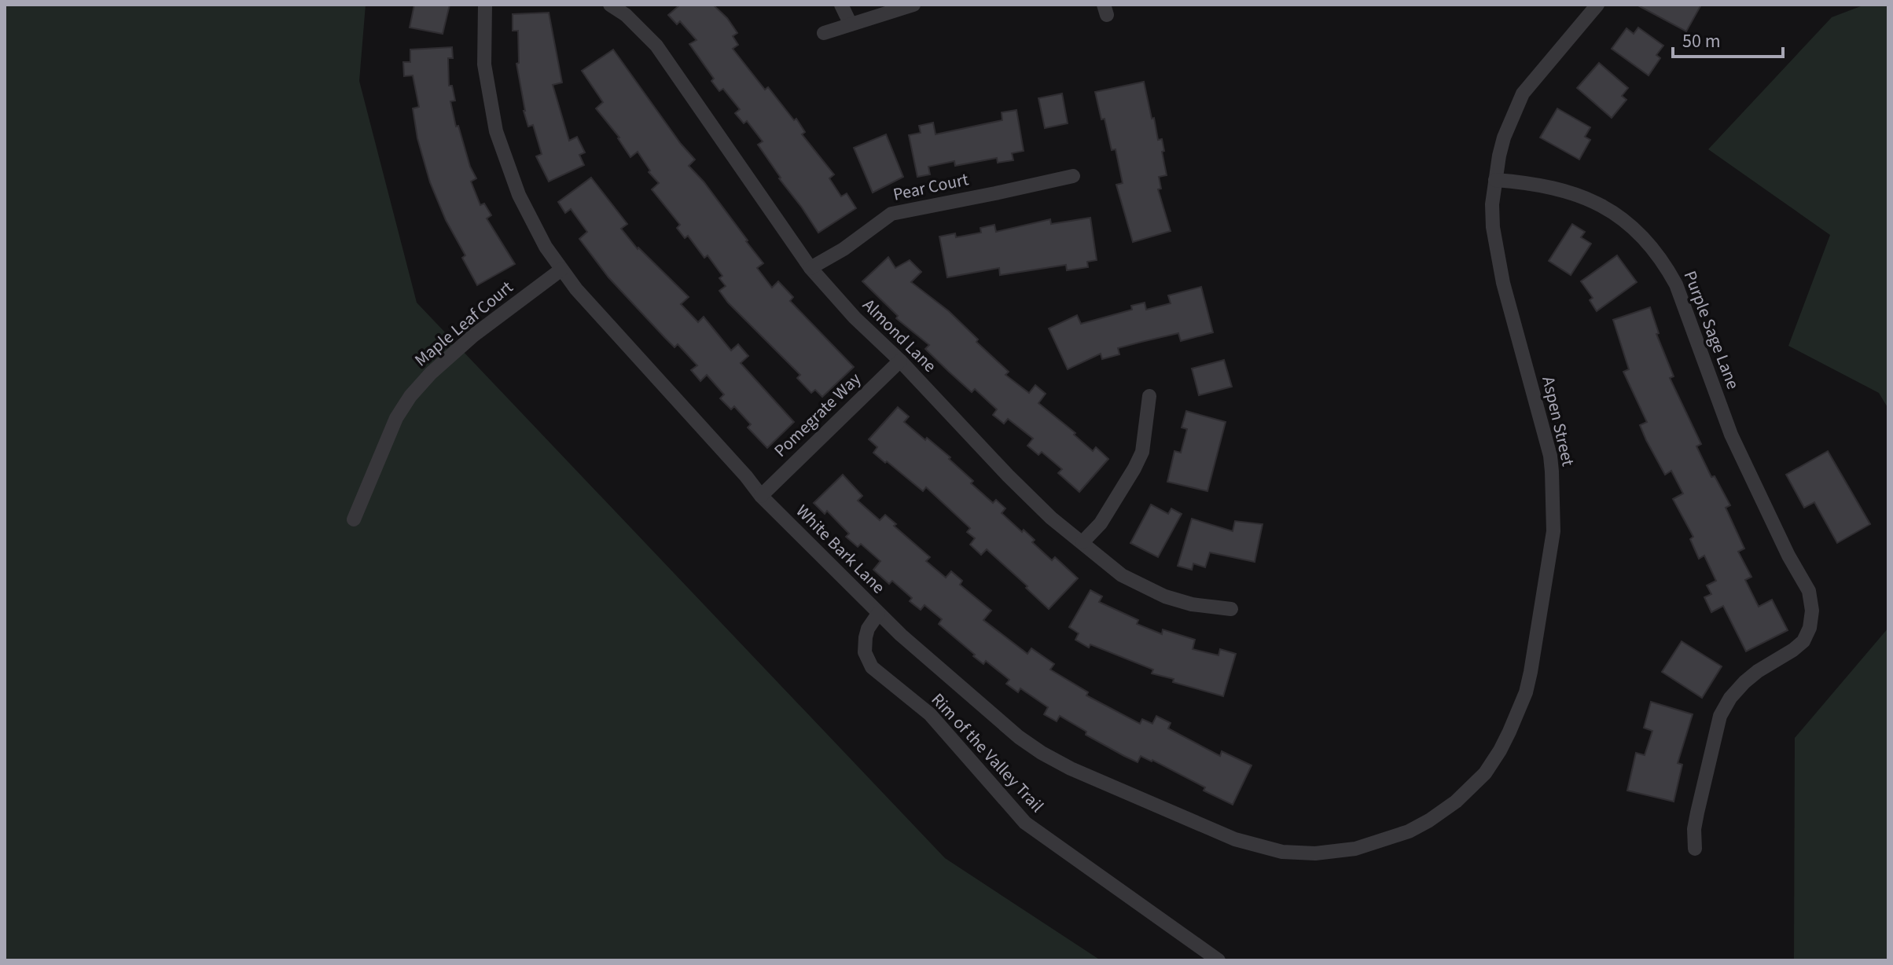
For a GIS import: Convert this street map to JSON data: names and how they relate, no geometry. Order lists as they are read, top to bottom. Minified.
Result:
{"streets":{"street":["Pear Court","Maple Leaf Court","Purple Sage Lane","Almond Lane","Pomegrate Way","Aspen Street","White Bark Lane","Rim of the Valley Trail"]},"crossings":[["Pear Court","Almond Lane"],["Maple Leaf Court","White Bark Lane"],["Purple Sage Lane","Aspen Street"],["Almond Lane","Pomegrate Way"],["Pomegrate Way","White Bark Lane"],["Aspen Street","White Bark Lane"],["White Bark Lane","Rim of the Valley Trail"]],"scale_bar":"50 m"}
